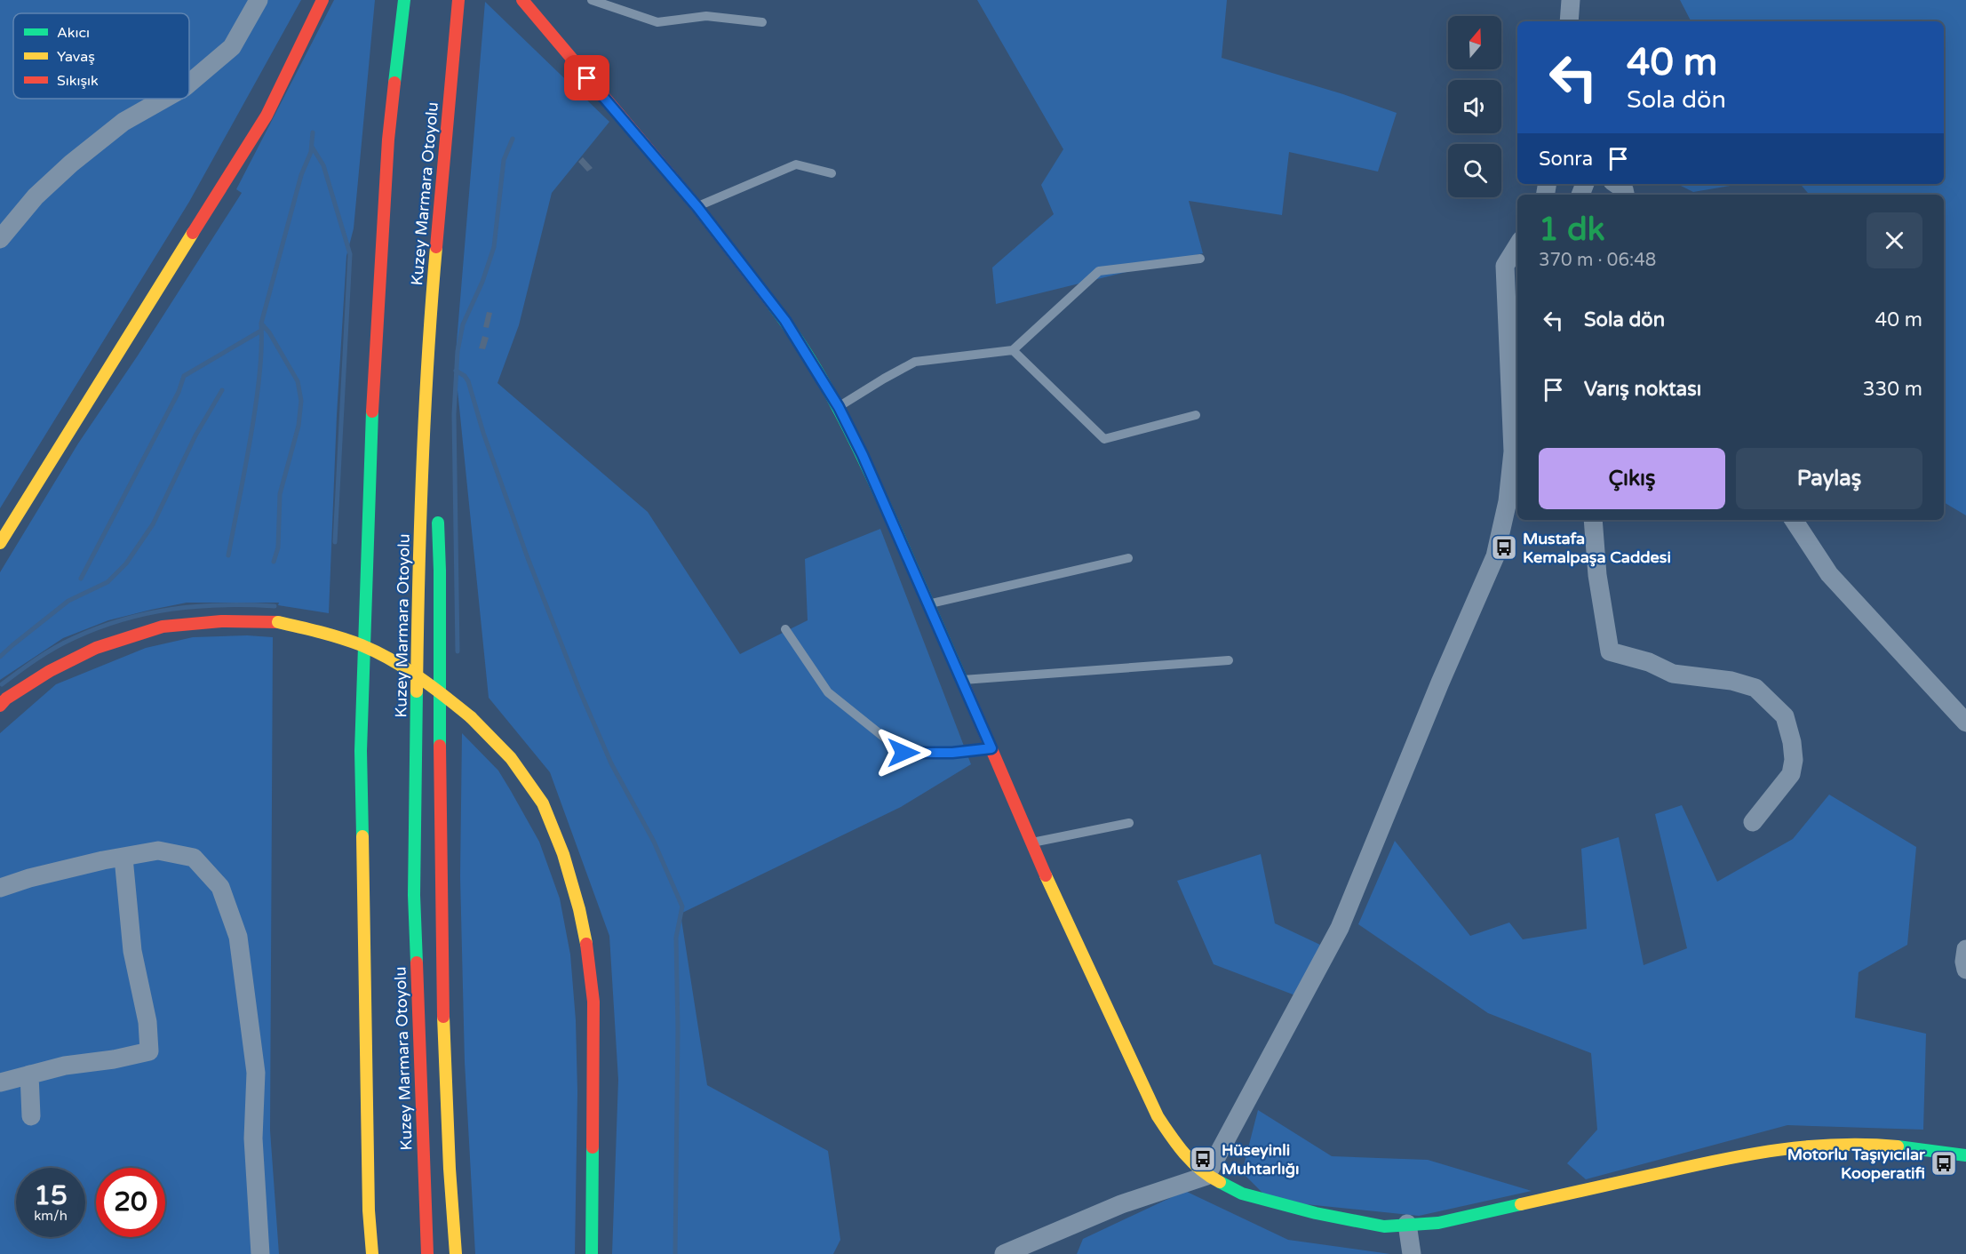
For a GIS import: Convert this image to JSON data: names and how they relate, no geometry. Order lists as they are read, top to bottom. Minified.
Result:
{"streets":{"main road":["Kuzey Marmara Otoyolu"]},"places":{"bus stop":["Mustafa Kemalpaşa Caddesi","Hüseyinli Muhtarlığı","Motorlu Taşıyıcılar Kooperatifi"]},"legend":["Akıcı","Yavaş","Sıkışık"],"north":"top","page":{"turn":["40 m","Sola dön"],"then":"Sonra","heading":["1 dk","370 m · 06:48"],"list":[{"name":"Sola dön","value":"40 m"},{"name":"Varış noktası","value":"330 m"}],"buttons":["Çıkış","Paylaş"],"speed":"15 km/h","limit":"20"}}
